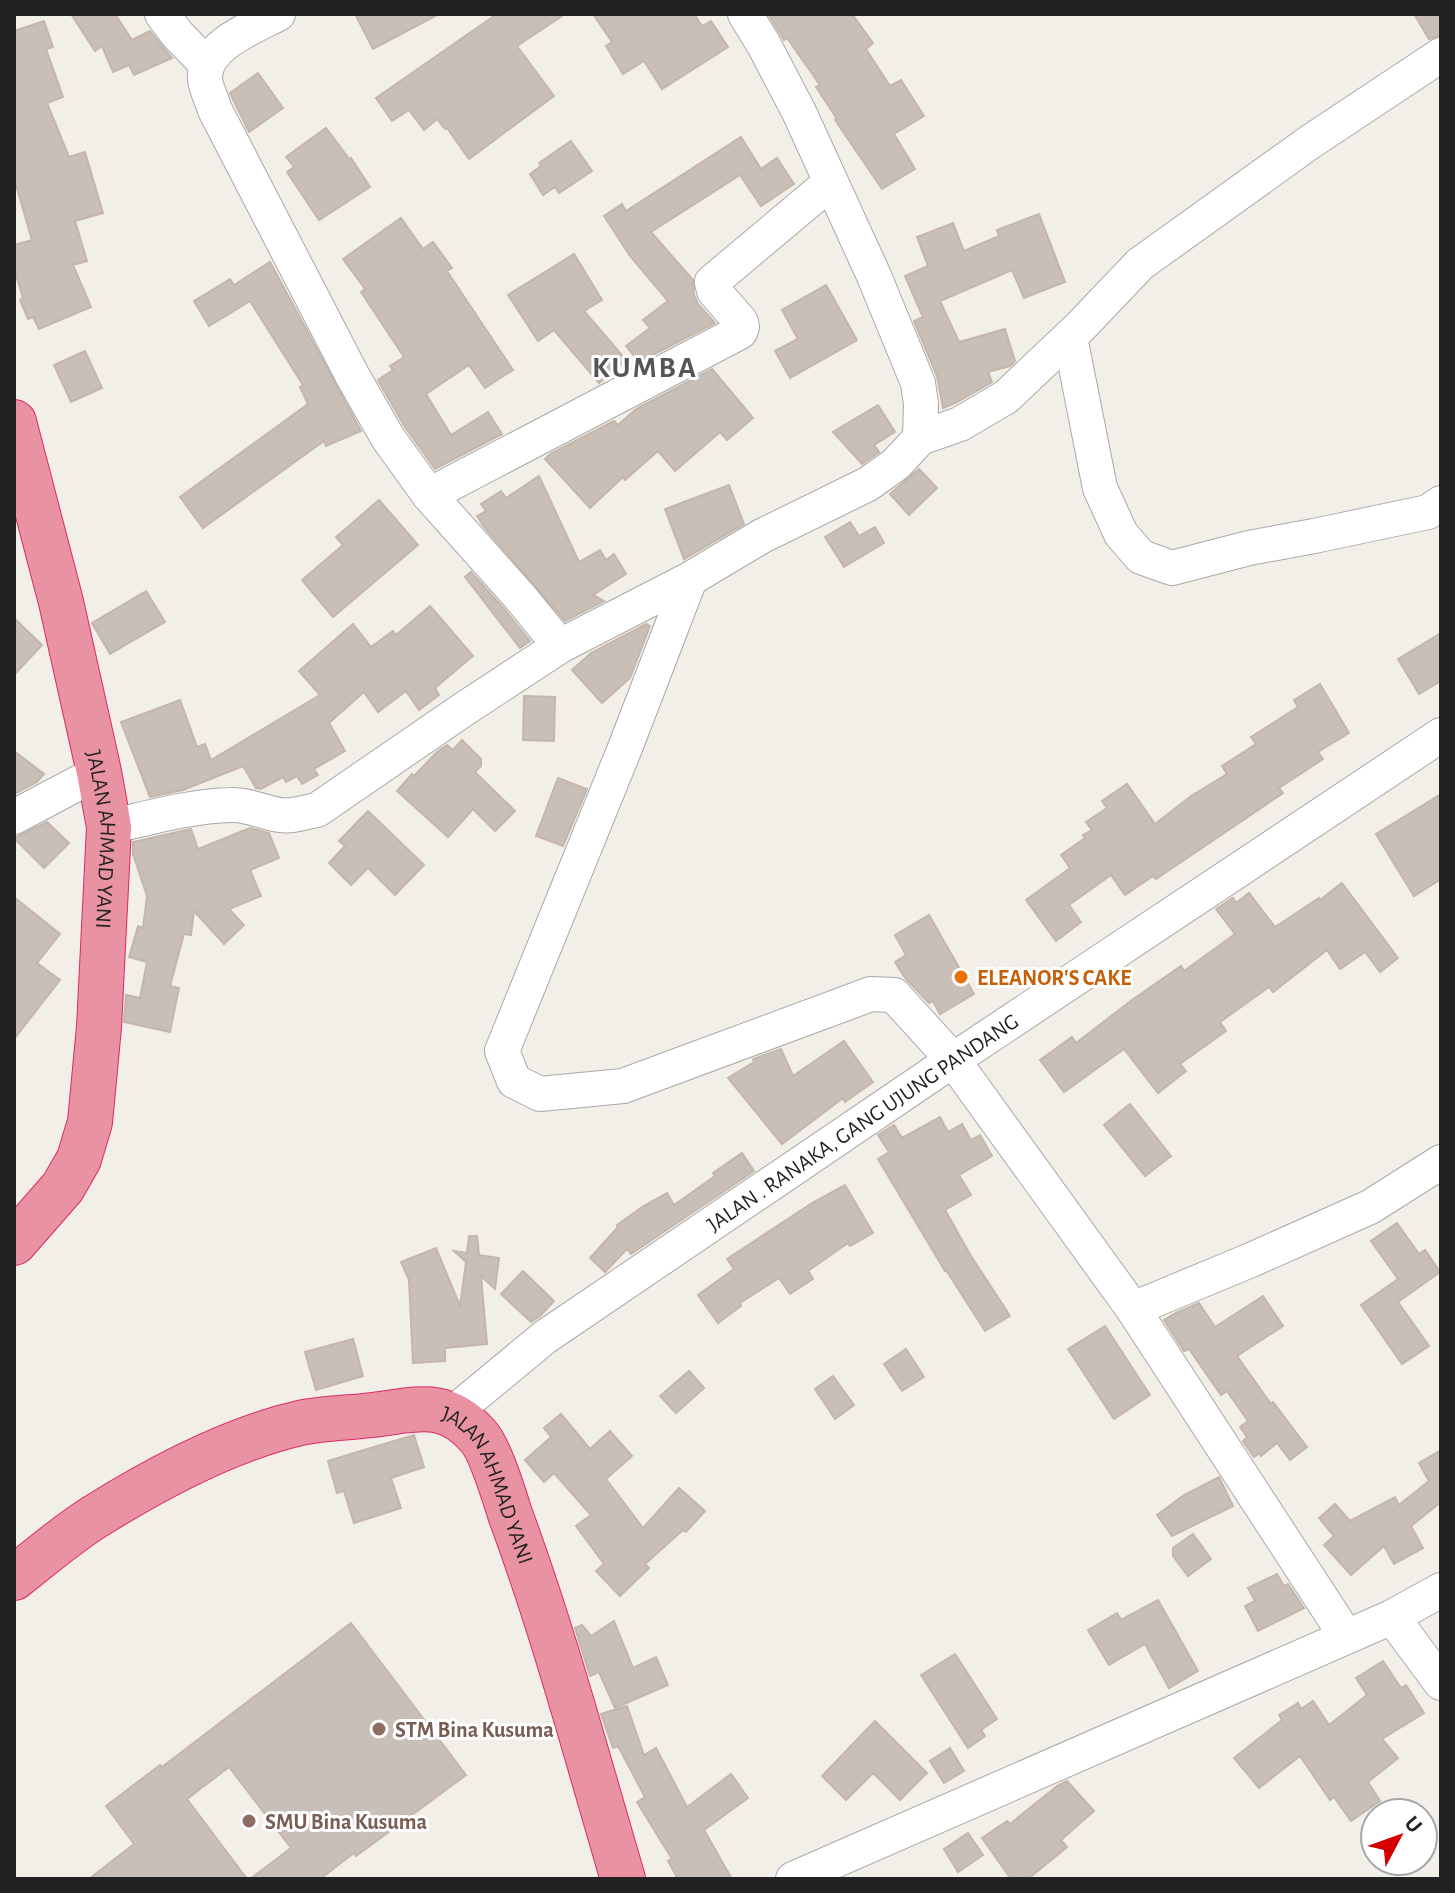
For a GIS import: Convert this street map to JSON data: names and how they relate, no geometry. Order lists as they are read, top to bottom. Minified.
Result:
{"streets":{"highway":["JALAN AHMAD YANI"],"street":["JALAN . RANAKA, GANG UJUNG PANDANG"]},"crossings":[["JALAN AHMAD YANI","JALAN . RANAKA, GANG UJUNG PANDANG"]],"districts":["KUMBA"],"places":["ELEANOR'S CAKE","STM Bina Kusuma","SMU Bina Kusuma"],"north":"top right"}
